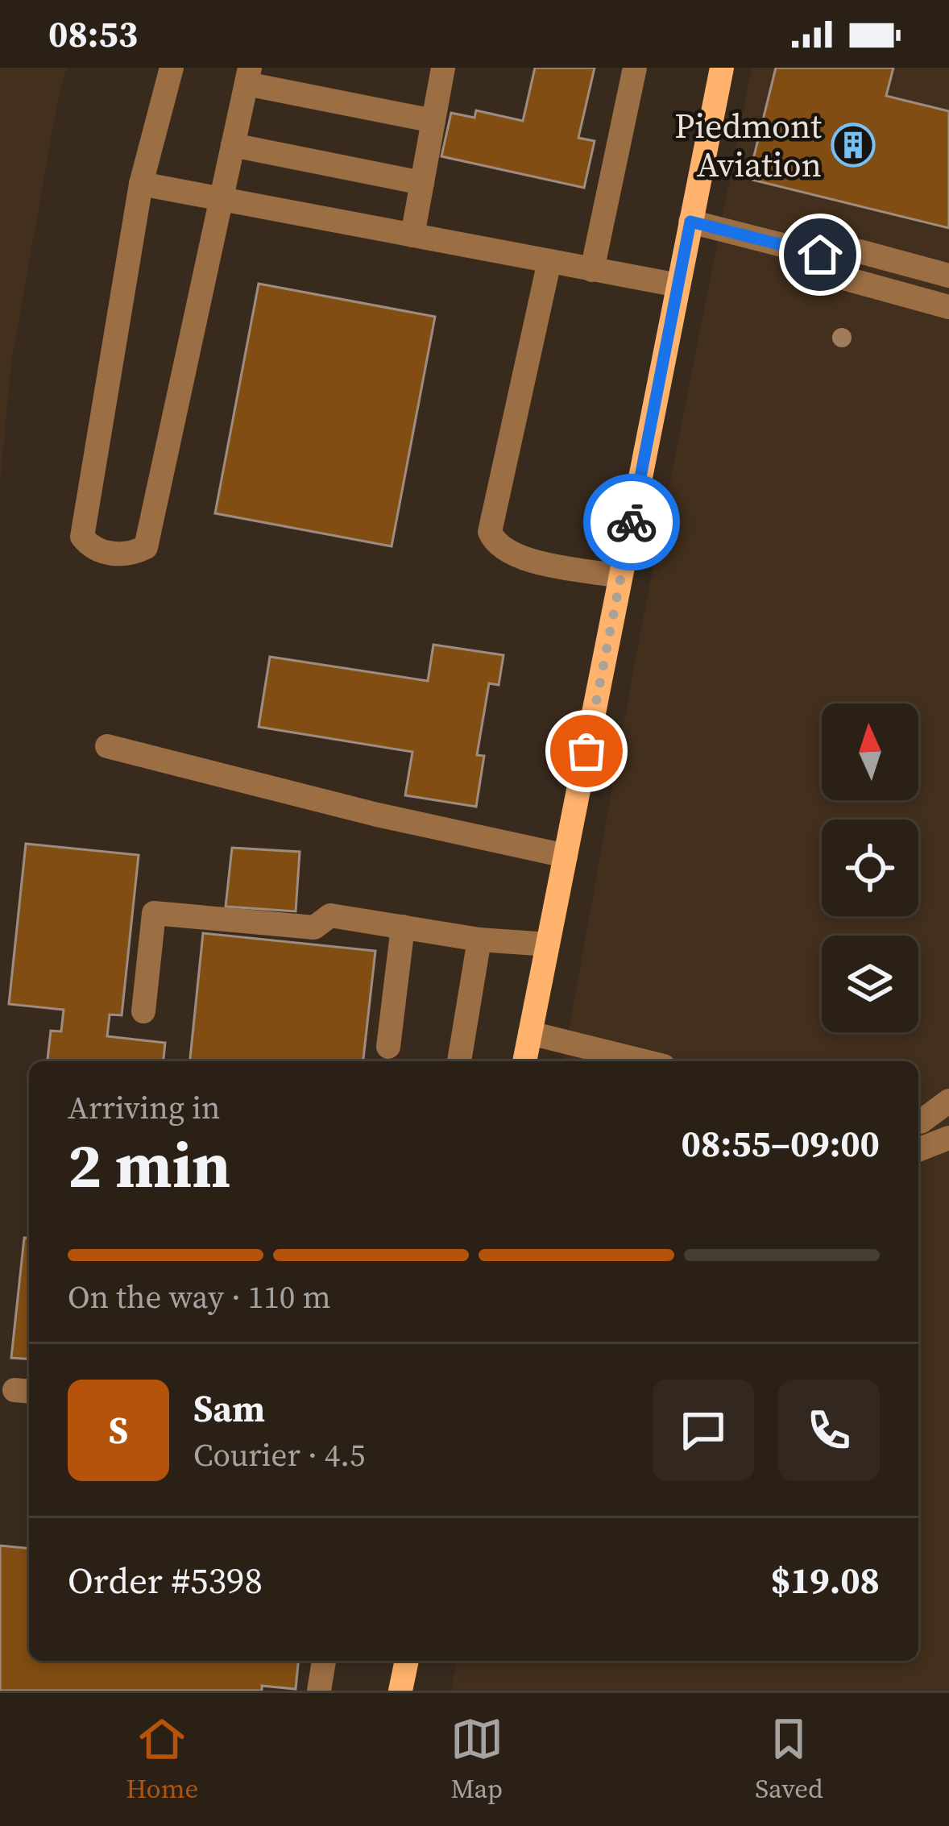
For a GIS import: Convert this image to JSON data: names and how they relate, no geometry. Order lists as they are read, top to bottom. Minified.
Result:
{"places":{"building":["Piedmont Aviation"]},"north":"top","page":{"status":"08:53","heading":["2 min","Arriving in","08:55–09:00"],"panel":["Sam","Courier · 4.5","Order #5398","$19.08"],"bar":"On the way · 110 m","round":"S","tabs":["Home","Map","Saved"]}}
